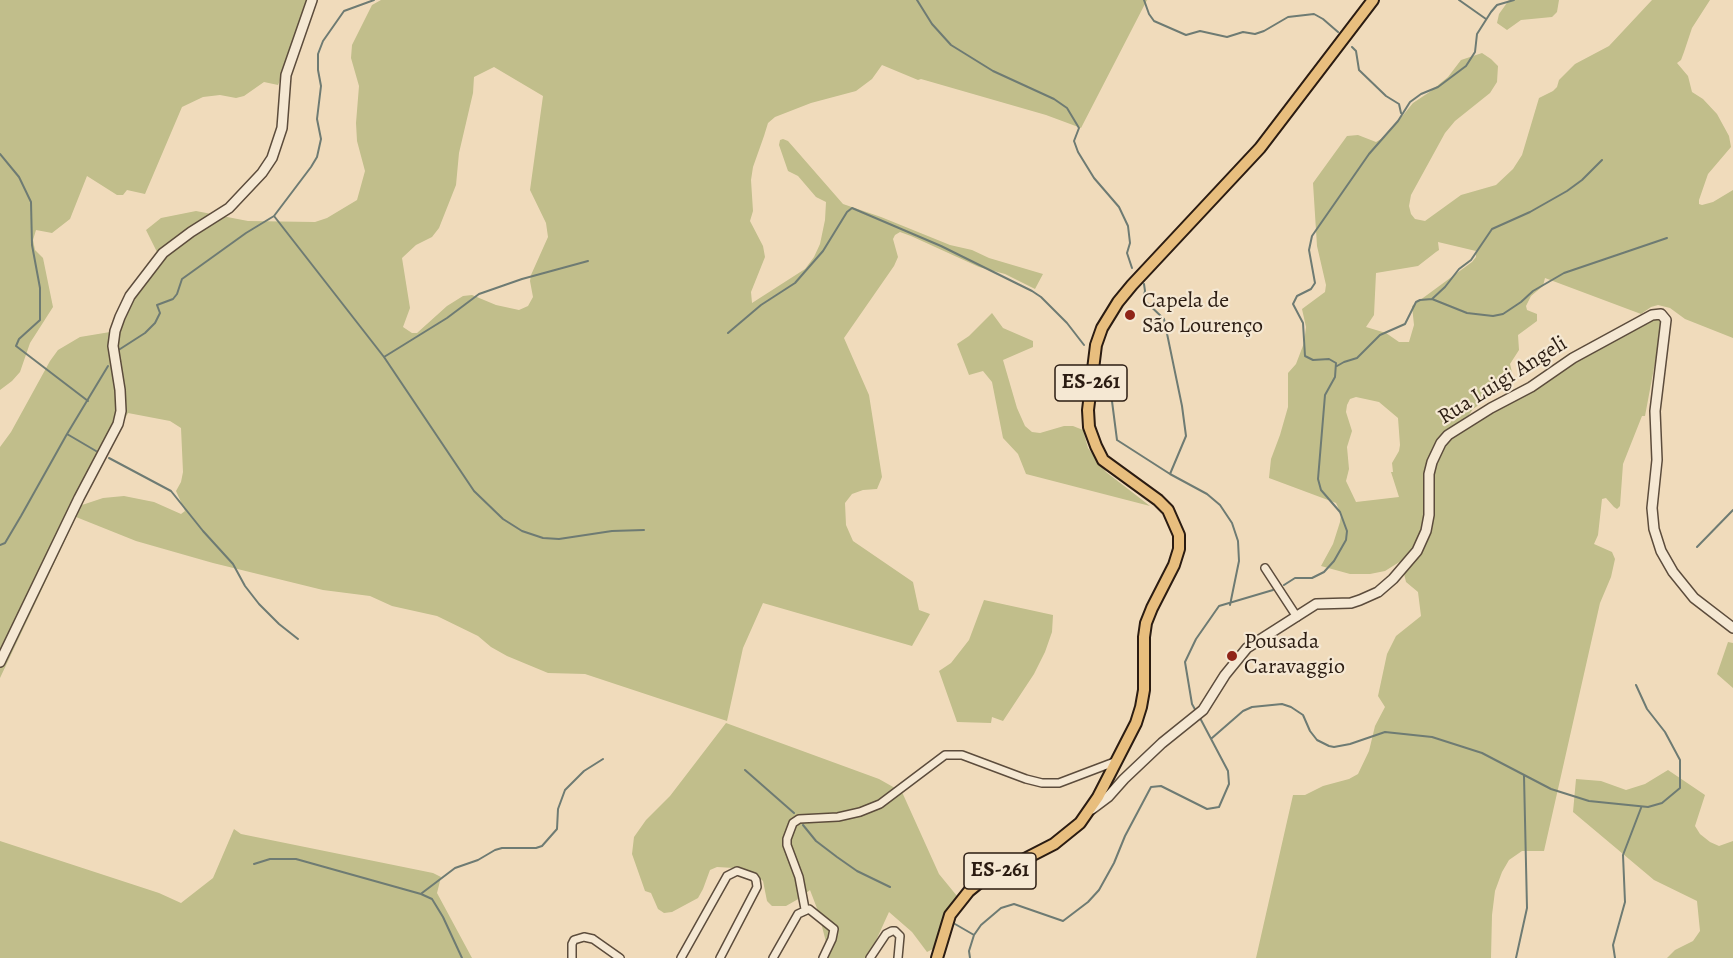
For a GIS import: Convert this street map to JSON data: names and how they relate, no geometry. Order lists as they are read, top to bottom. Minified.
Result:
{"streets":{"main road":["ES-261"],"street":["Rua Luigi Angeli"]},"crossings":[["Rua Luigi Angeli","ES-261"]],"places":["Capela de São Lourenço","Pousada Caravaggio"]}
